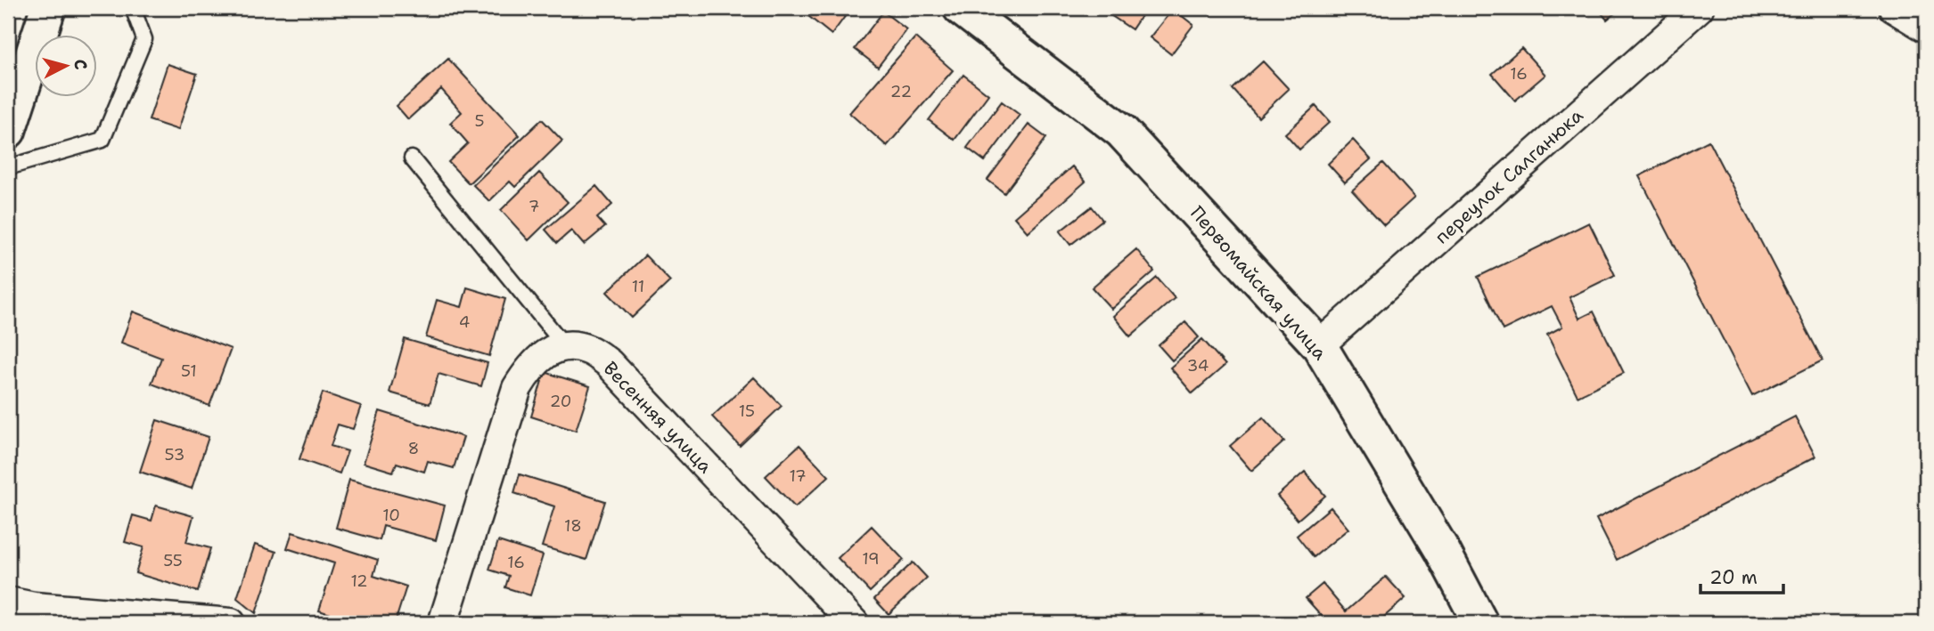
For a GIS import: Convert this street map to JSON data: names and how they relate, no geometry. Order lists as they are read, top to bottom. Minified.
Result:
{"streets":{"main road":["Первомайская улица"],"street":["переулок Салганюка","Весенняя улица"]},"crossings":[["переулок Салганюка","Первомайская улица"]],"house_numbers":["16","22","5","7","11","4","34","51","20","15","8","53","17","10","18","19","55","16","12"],"scale_bar":"20 m","north":"right"}
